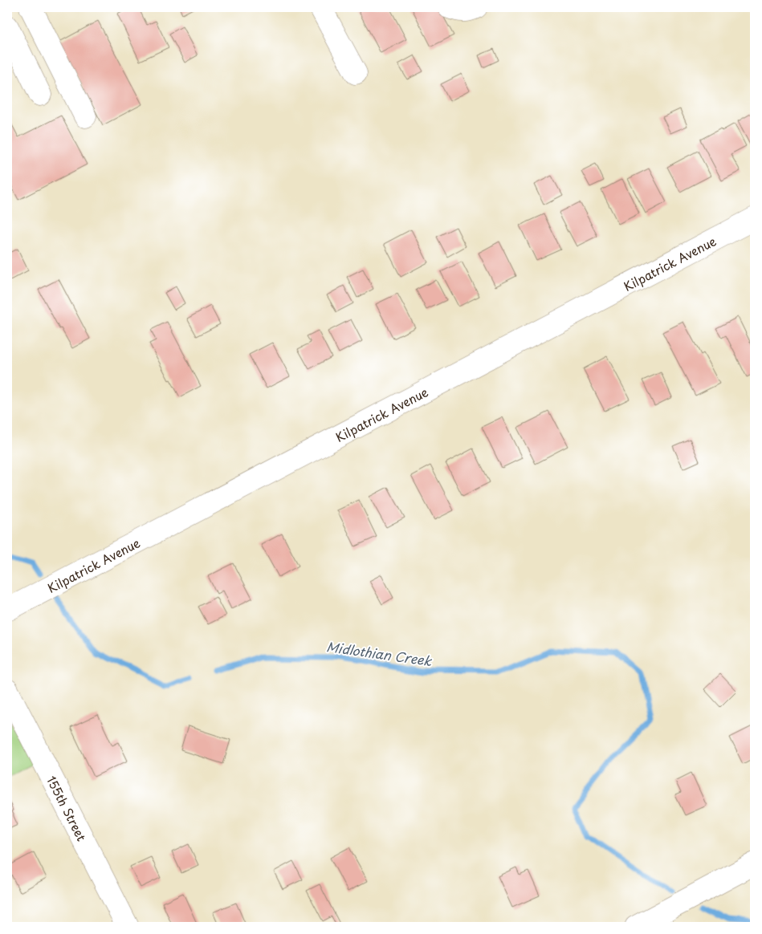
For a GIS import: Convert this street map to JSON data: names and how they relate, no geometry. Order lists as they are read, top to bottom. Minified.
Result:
{"streets":{"street":["Kilpatrick Avenue","155th Street"]},"water":["Midlothian Creek"]}
